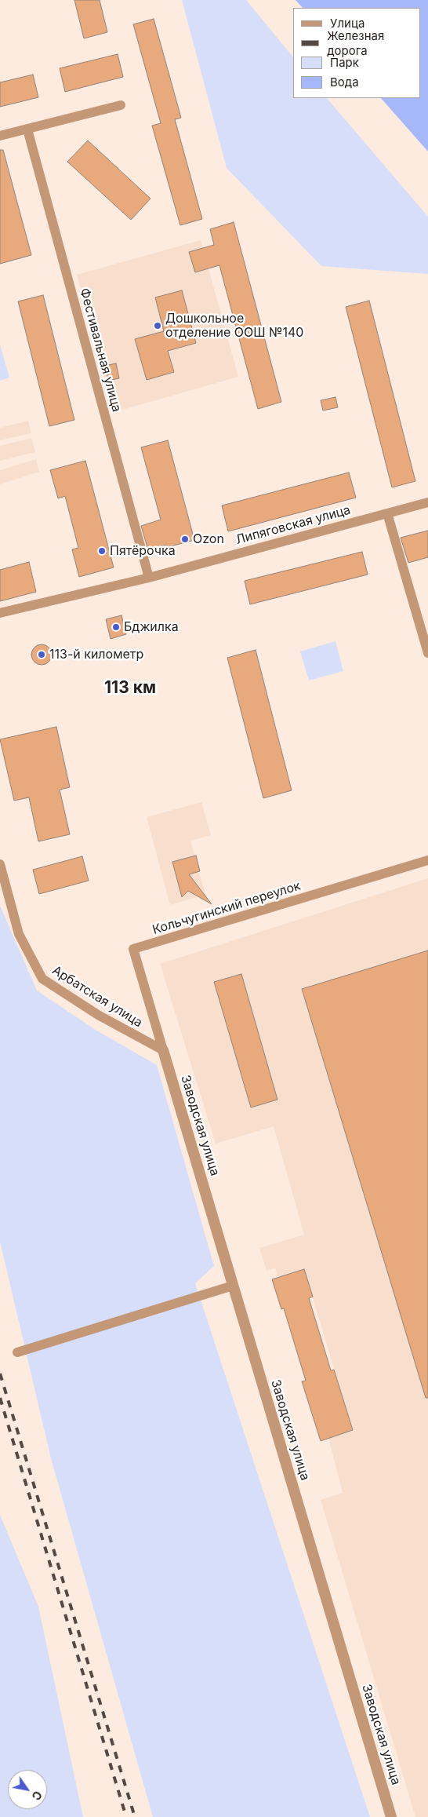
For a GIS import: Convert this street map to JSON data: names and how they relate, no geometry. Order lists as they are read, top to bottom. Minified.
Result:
{"streets":{"street":["Фестивальная улица","Липяговская улица","Кольчугинский переулок","Арбатская улица","Заводская улица"]},"crossings":[["Фестивальная улица","Липяговская улица"],["Кольчугинский переулок","Арбатская улица"],["Кольчугинский переулок","Заводская улица"],["Арбатская улица","Заводская улица"]],"districts":["113 км"],"places":["Дошкольное отделение ООШ №140","Ozon","Пятёрочка","Бджилка","113-й километр"],"legend":["Улица","Железная дорога","Парк","Вода"],"north":"bottom right"}
